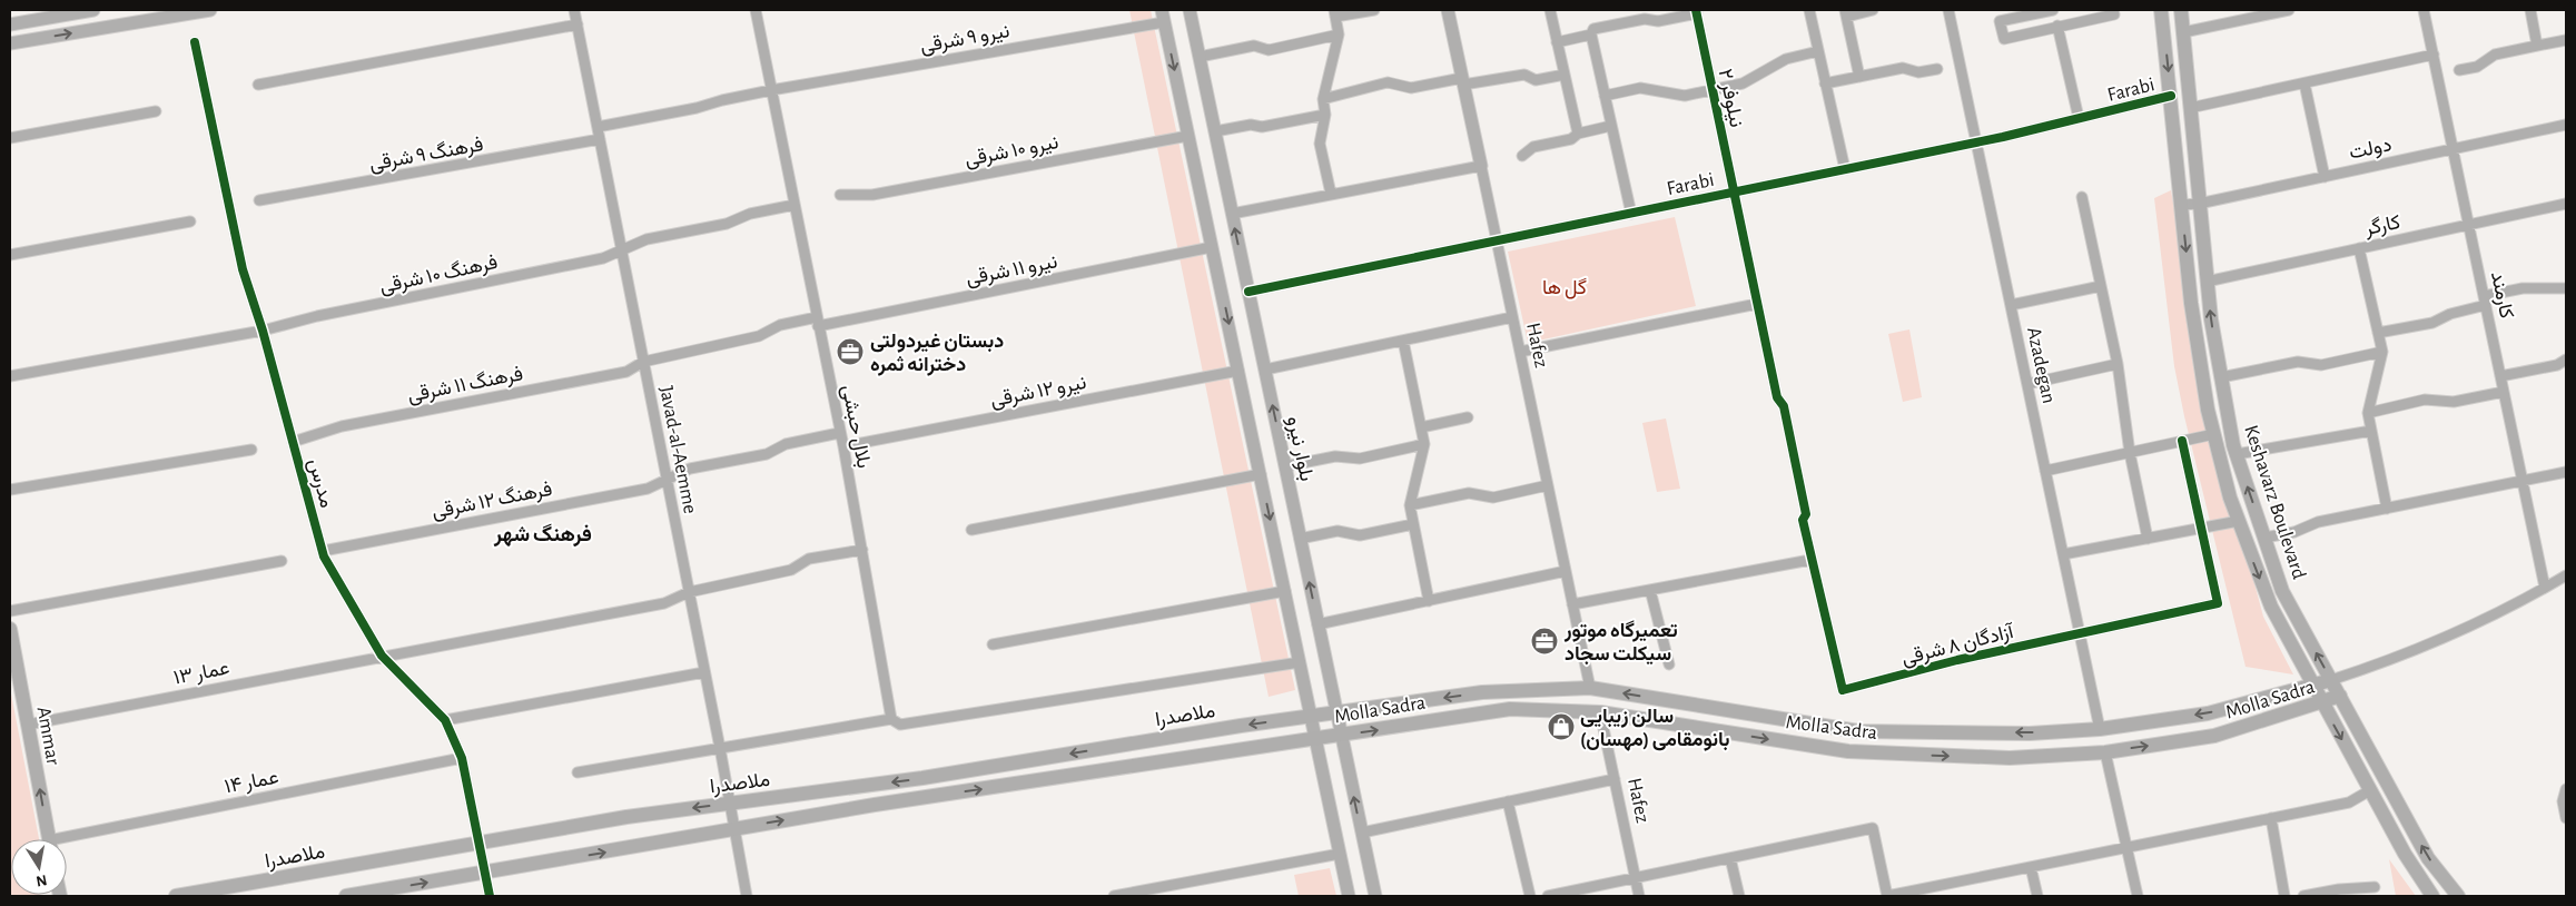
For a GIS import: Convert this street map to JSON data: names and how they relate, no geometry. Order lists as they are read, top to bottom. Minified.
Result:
{"streets":{"main road":["Keshavarz Boulevard","Molla Sadra","ملاصدرا","Ammar"],"street":["نیرو ۹ شرقی","Farabi","نیلوفر ۲","دولت","نیرو ۱۰ شرقی","فرهنگ ۹ شرقی","کارگر","نیرو ۱۱ شرقی","فرهنگ ۱۰ شرقی","کارمند","Hafez","Azadegan","فرهنگ ۱۱ شرقی","نیرو ۱۲ شرقی","بلال حبشی","بلوار نیرو","Javad-al-Aemme","مدرس","فرهنگ ۱۲ شرقی","آزادگان ۸ شرقی","عمار ۱۳","عمار ۱۴"]},"crossings":[["نیرو ۹ شرقی","بلال حبشی"],["نیرو ۹ شرقی","Javad-al-Aemme"],["Farabi","نیلوفر ۲"],["Farabi","Hafez"],["Farabi","Azadegan"],["Farabi","بلوار نیرو"],["Farabi","Keshavarz Boulevard"],["نیلوفر ۲","آزادگان ۸ شرقی"],["دولت","کارمند"],["دولت","Keshavarz Boulevard"],["فرهنگ ۹ شرقی","Javad-al-Aemme"],["کارگر","کارمند"],["کارگر","Keshavarz Boulevard"],["نیرو ۱۱ شرقی","فرهنگ ۱۱ شرقی"],["نیرو ۱۱ شرقی","بلال حبشی"],["نیرو ۱۱ شرقی","Javad-al-Aemme"],["فرهنگ ۱۰ شرقی","بلال حبشی"],["فرهنگ ۱۰ شرقی","Javad-al-Aemme"],["فرهنگ ۱۰ شرقی","مدرس"],["Hafez","Molla Sadra"],["Azadegan","آزادگان ۸ شرقی"],["Azadegan","Molla Sadra"],["فرهنگ ۱۱ شرقی","Javad-al-Aemme"],["فرهنگ ۱۱ شرقی","مدرس"],["نیرو ۱۲ شرقی","بلال حبشی"],["بلال حبشی","فرهنگ ۱۲ شرقی"],["بلال حبشی","عمار ۱۳"],["بلوار نیرو","Molla Sadra"],["Javad-al-Aemme","فرهنگ ۱۲ شرقی"],["Javad-al-Aemme","عمار ۱۳"],["Javad-al-Aemme","ملاصدرا"],["مدرس","فرهنگ ۱۲ شرقی"],["مدرس","عمار ۱۳"],["مدرس","ملاصدرا"],["مدرس","عمار ۱۴"],["Keshavarz Boulevard","Molla Sadra"],["عمار ۱۳","Ammar"],["Molla Sadra","ملاصدرا"]],"one_way":["Ammar"],"districts":["فرهنگ شهر"],"parks":["گل ها"],"places":{"office":["دبستان غیردولتی دخترانه ثمره","تعمیرگاه موتور سیکلت سجاد"],"shop":["سالن زیبایی بانومقامی (مهسان)"]},"north":"bottom"}
